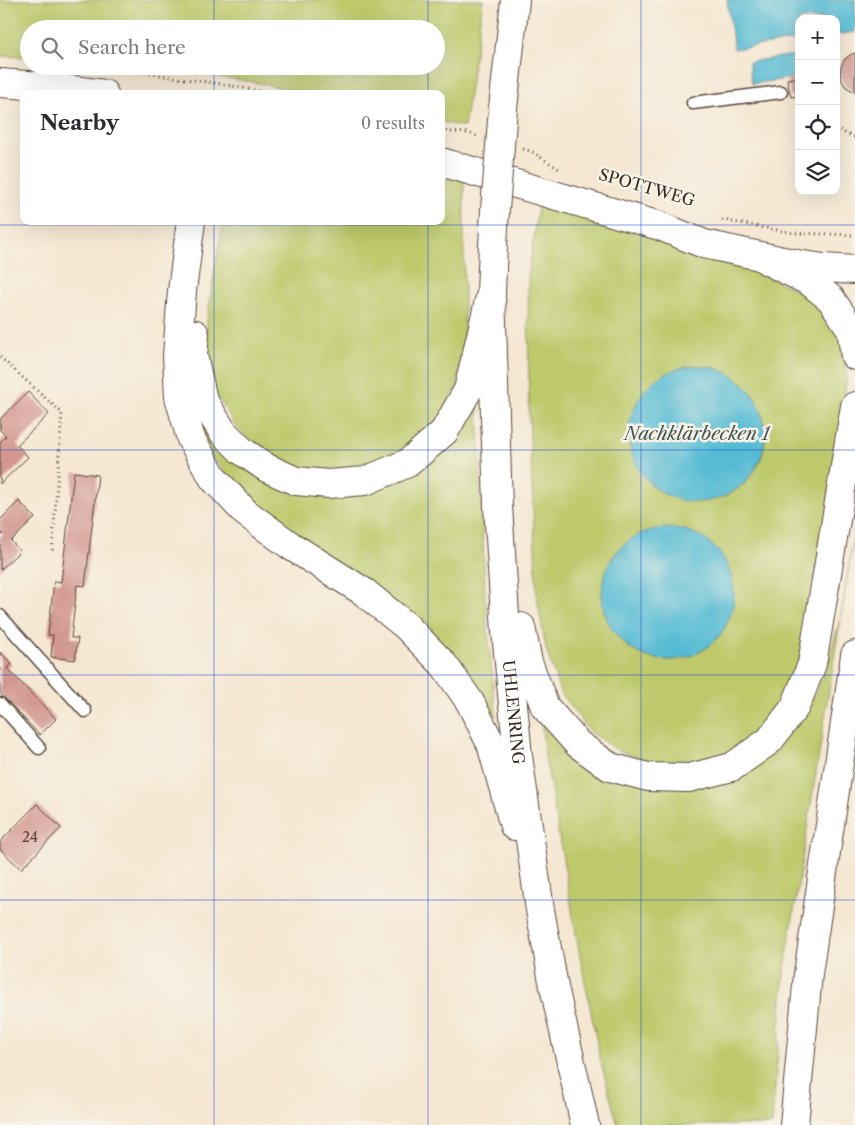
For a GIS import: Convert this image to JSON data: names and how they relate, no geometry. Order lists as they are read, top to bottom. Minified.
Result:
{"streets":{"main road":["UHLENRING"]},"water":["Nachklärbecken 1"],"house_numbers":["24"],"page":{"map_buttons":["+","−"],"search":"Search here","heading":["Nearby","0 results"]}}
